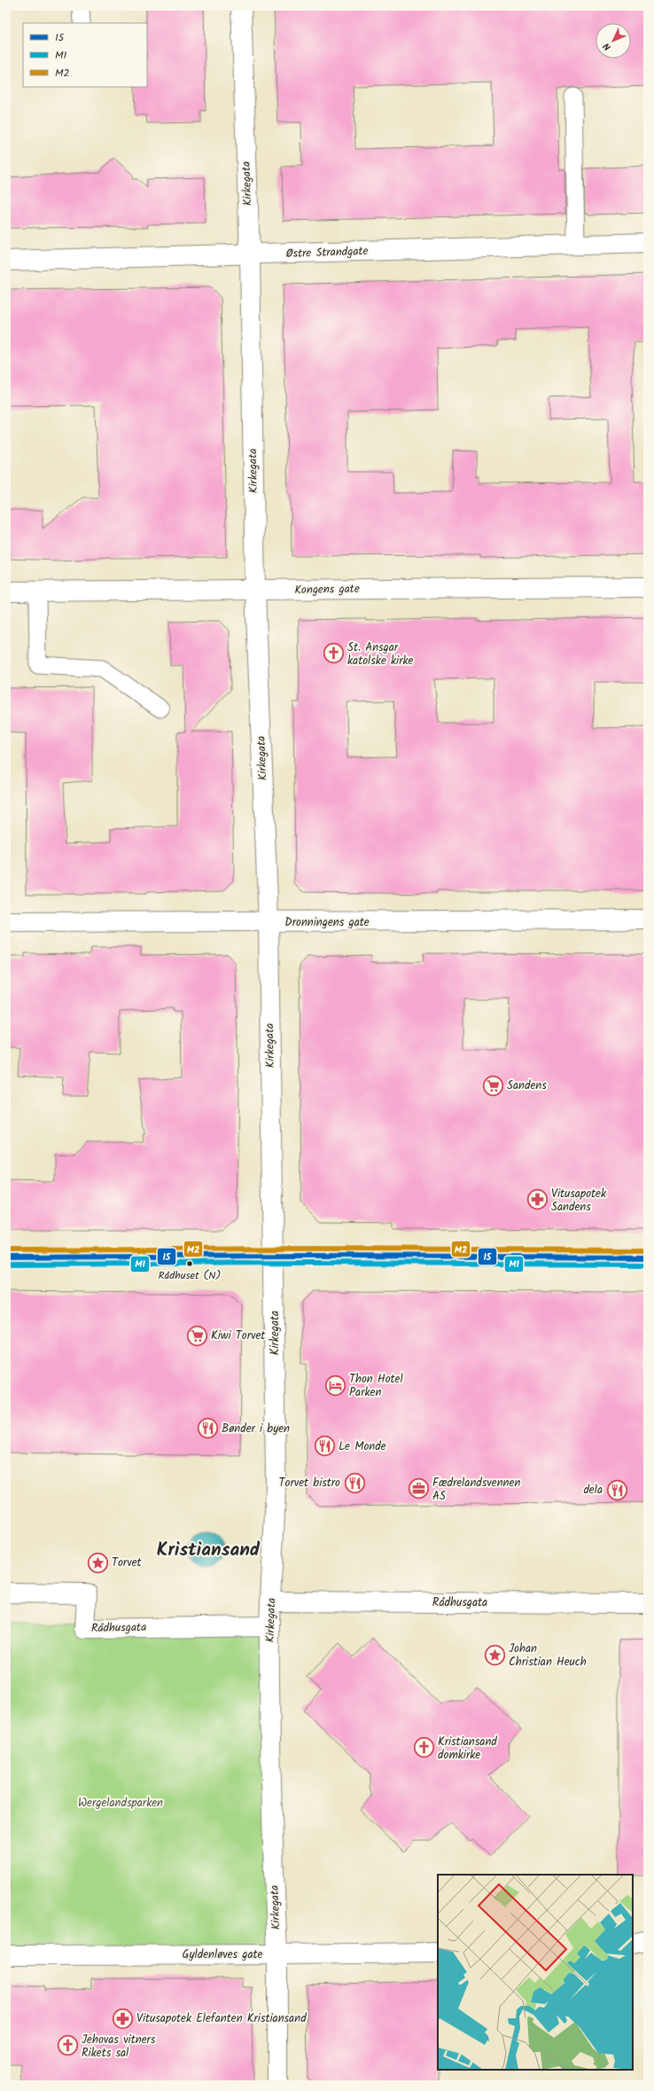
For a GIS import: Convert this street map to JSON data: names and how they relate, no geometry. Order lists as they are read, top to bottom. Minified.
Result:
{"streets":{"street":["Kirkegata","Østre Strandgate","Kongens gate","Dronningens gate","Rådhusgata","Gyldenløves gate"]},"crossings":[["Kirkegata","Østre Strandgate"],["Kirkegata","Kongens gate"],["Kirkegata","Dronningens gate"],["Kirkegata","Rådhusgata"],["Kirkegata","Gyldenløves gate"]],"districts":["Kristiansand"],"parks":["Wergelandsparken"],"places":{"church":["St. Ansgar katolske kirke","Kristiansand domkirke","Jehovas vitners Rikets sal"],"supermarket":["Sandens","Kiwi Torvet"],"pharmacy":["Vitusapotek Sandens","Vitusapotek Elefanten Kristiansand"],"other":["Rådhuset (N)"],"hotel":["Thon Hotel Parken"],"restaurant":["Bønder i byen","Le Monde","Torvet bistro","dela"],"office":["Fædrelandsvennen AS"],"place":["Torvet","Johan Christian Heuch"]},"lines":["transit line M2","transit line 15","transit line M1"],"legend":["15","M1","M2"],"north":"bottom left"}
